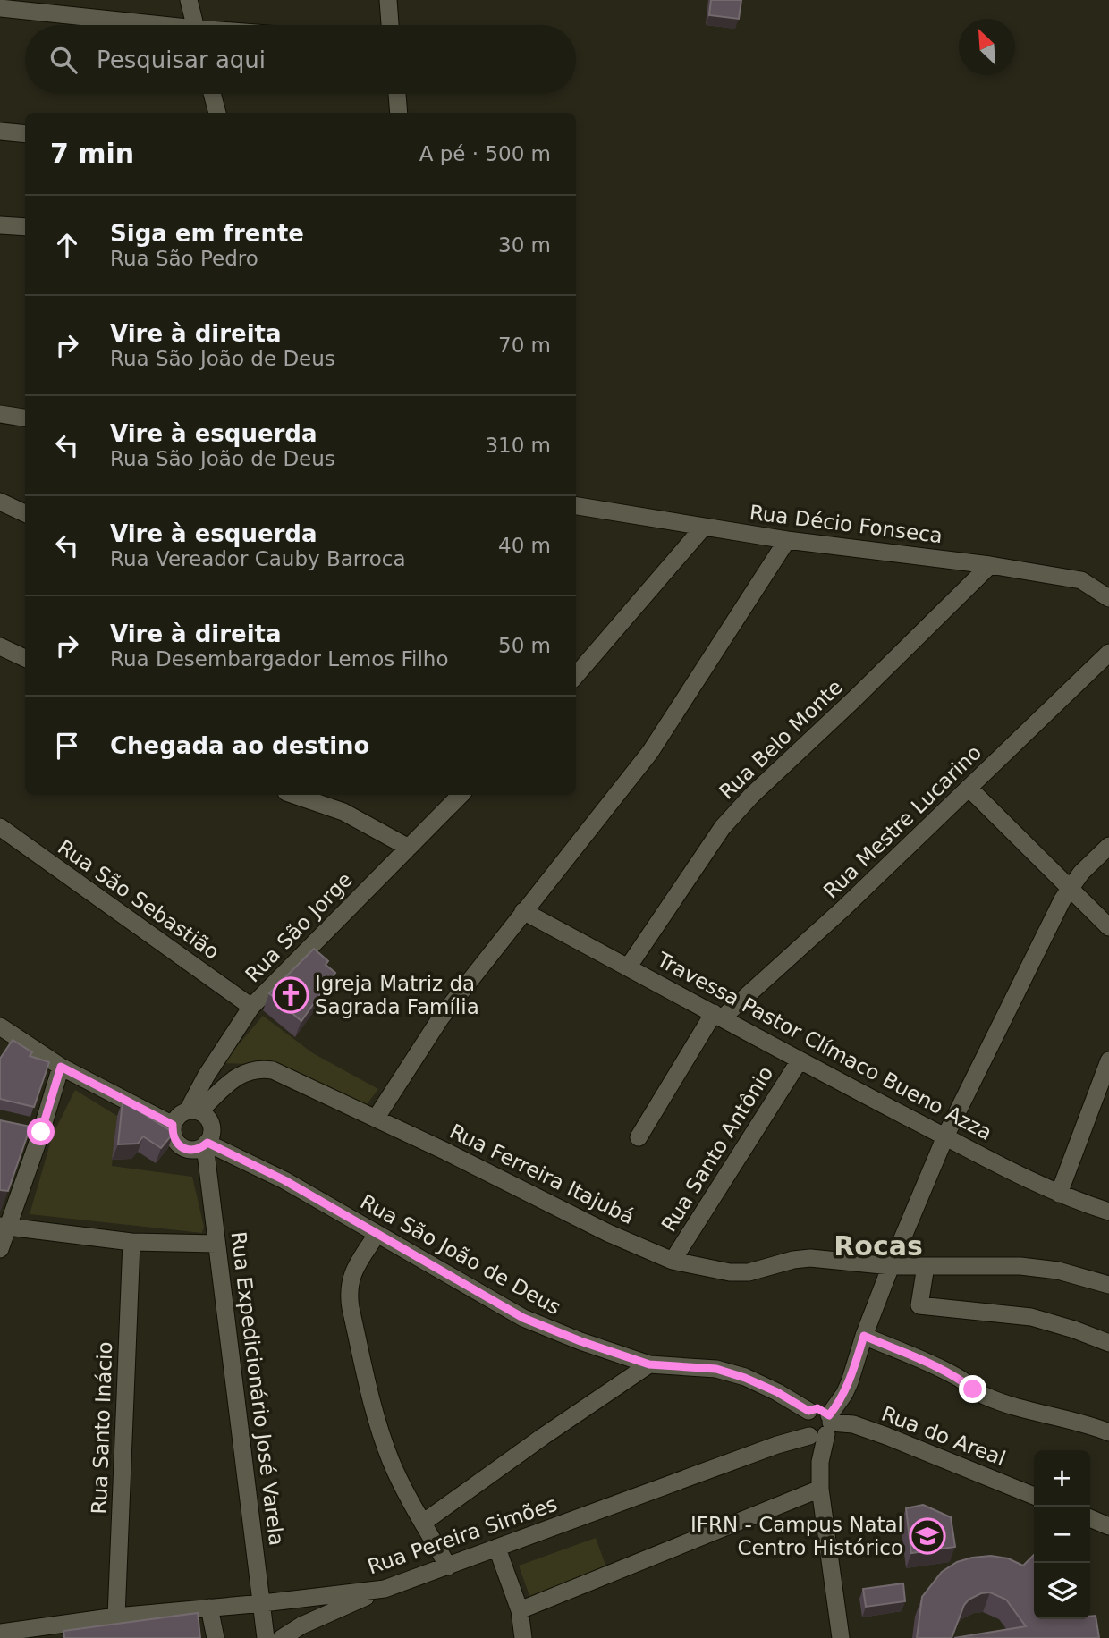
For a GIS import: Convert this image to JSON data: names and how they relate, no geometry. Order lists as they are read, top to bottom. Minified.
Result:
{"streets":{"street":["Rua Décio Fonseca","Rua Belo Monte","Rua Mestre Lucarino","Rua São Sebastião","Rua São Jorge","Travessa Pastor Clímaco Bueno Azza","Rua Santo Antônio","Rua Ferreira Itajubá","Rua São João de Deus","Rua Expedicionário José Varela","Rua Santo Inácio","Rua do Areal","Rua Pereira Simões"]},"crossings":[["Rua Décio Fonseca","Rua Belo Monte"],["Rua Belo Monte","Travessa Pastor Clímaco Bueno Azza"],["Rua Mestre Lucarino","Travessa Pastor Clímaco Bueno Azza"],["Rua São Sebastião","Rua São Jorge"],["Rua São Jorge","Rua Ferreira Itajubá"],["Rua São Jorge","Rua São João de Deus"],["Rua São Jorge","Rua Expedicionário José Varela"],["Travessa Pastor Clímaco Bueno Azza","Rua Santo Antônio"],["Rua Santo Antônio","Rua Ferreira Itajubá"],["Rua Ferreira Itajubá","Rua São João de Deus"],["Rua Ferreira Itajubá","Rua Expedicionário José Varela"],["Rua São João de Deus","Rua Expedicionário José Varela"],["Rua São João de Deus","Rua do Areal"],["Rua São João de Deus","Rua Pereira Simões"],["Rua Expedicionário José Varela","Rua Pereira Simões"],["Rua Santo Inácio","Rua Pereira Simões"],["Rua do Areal","Rua Pereira Simões"]],"districts":["Rocas"],"places":{"church":["Igreja Matriz da Sagrada Família"],"school or university":["IFRN - Campus Natal Centro Histórico"]},"north":"top left","page":{"search":"Pesquisar aqui","heading":["7 min","A pé · 500 m"],"list":[["Siga em frente","Rua São Pedro","30 m"],["Vire à direita","Rua São João de Deus","70 m"],["Vire à esquerda","Rua São João de Deus","310 m"],["Vire à esquerda","Rua Vereador Cauby Barroca","40 m"],["Vire à direita","Rua Desembargador Lemos Filho","50 m"],"Chegada ao destino"],"map_buttons":["+","−"]}}
